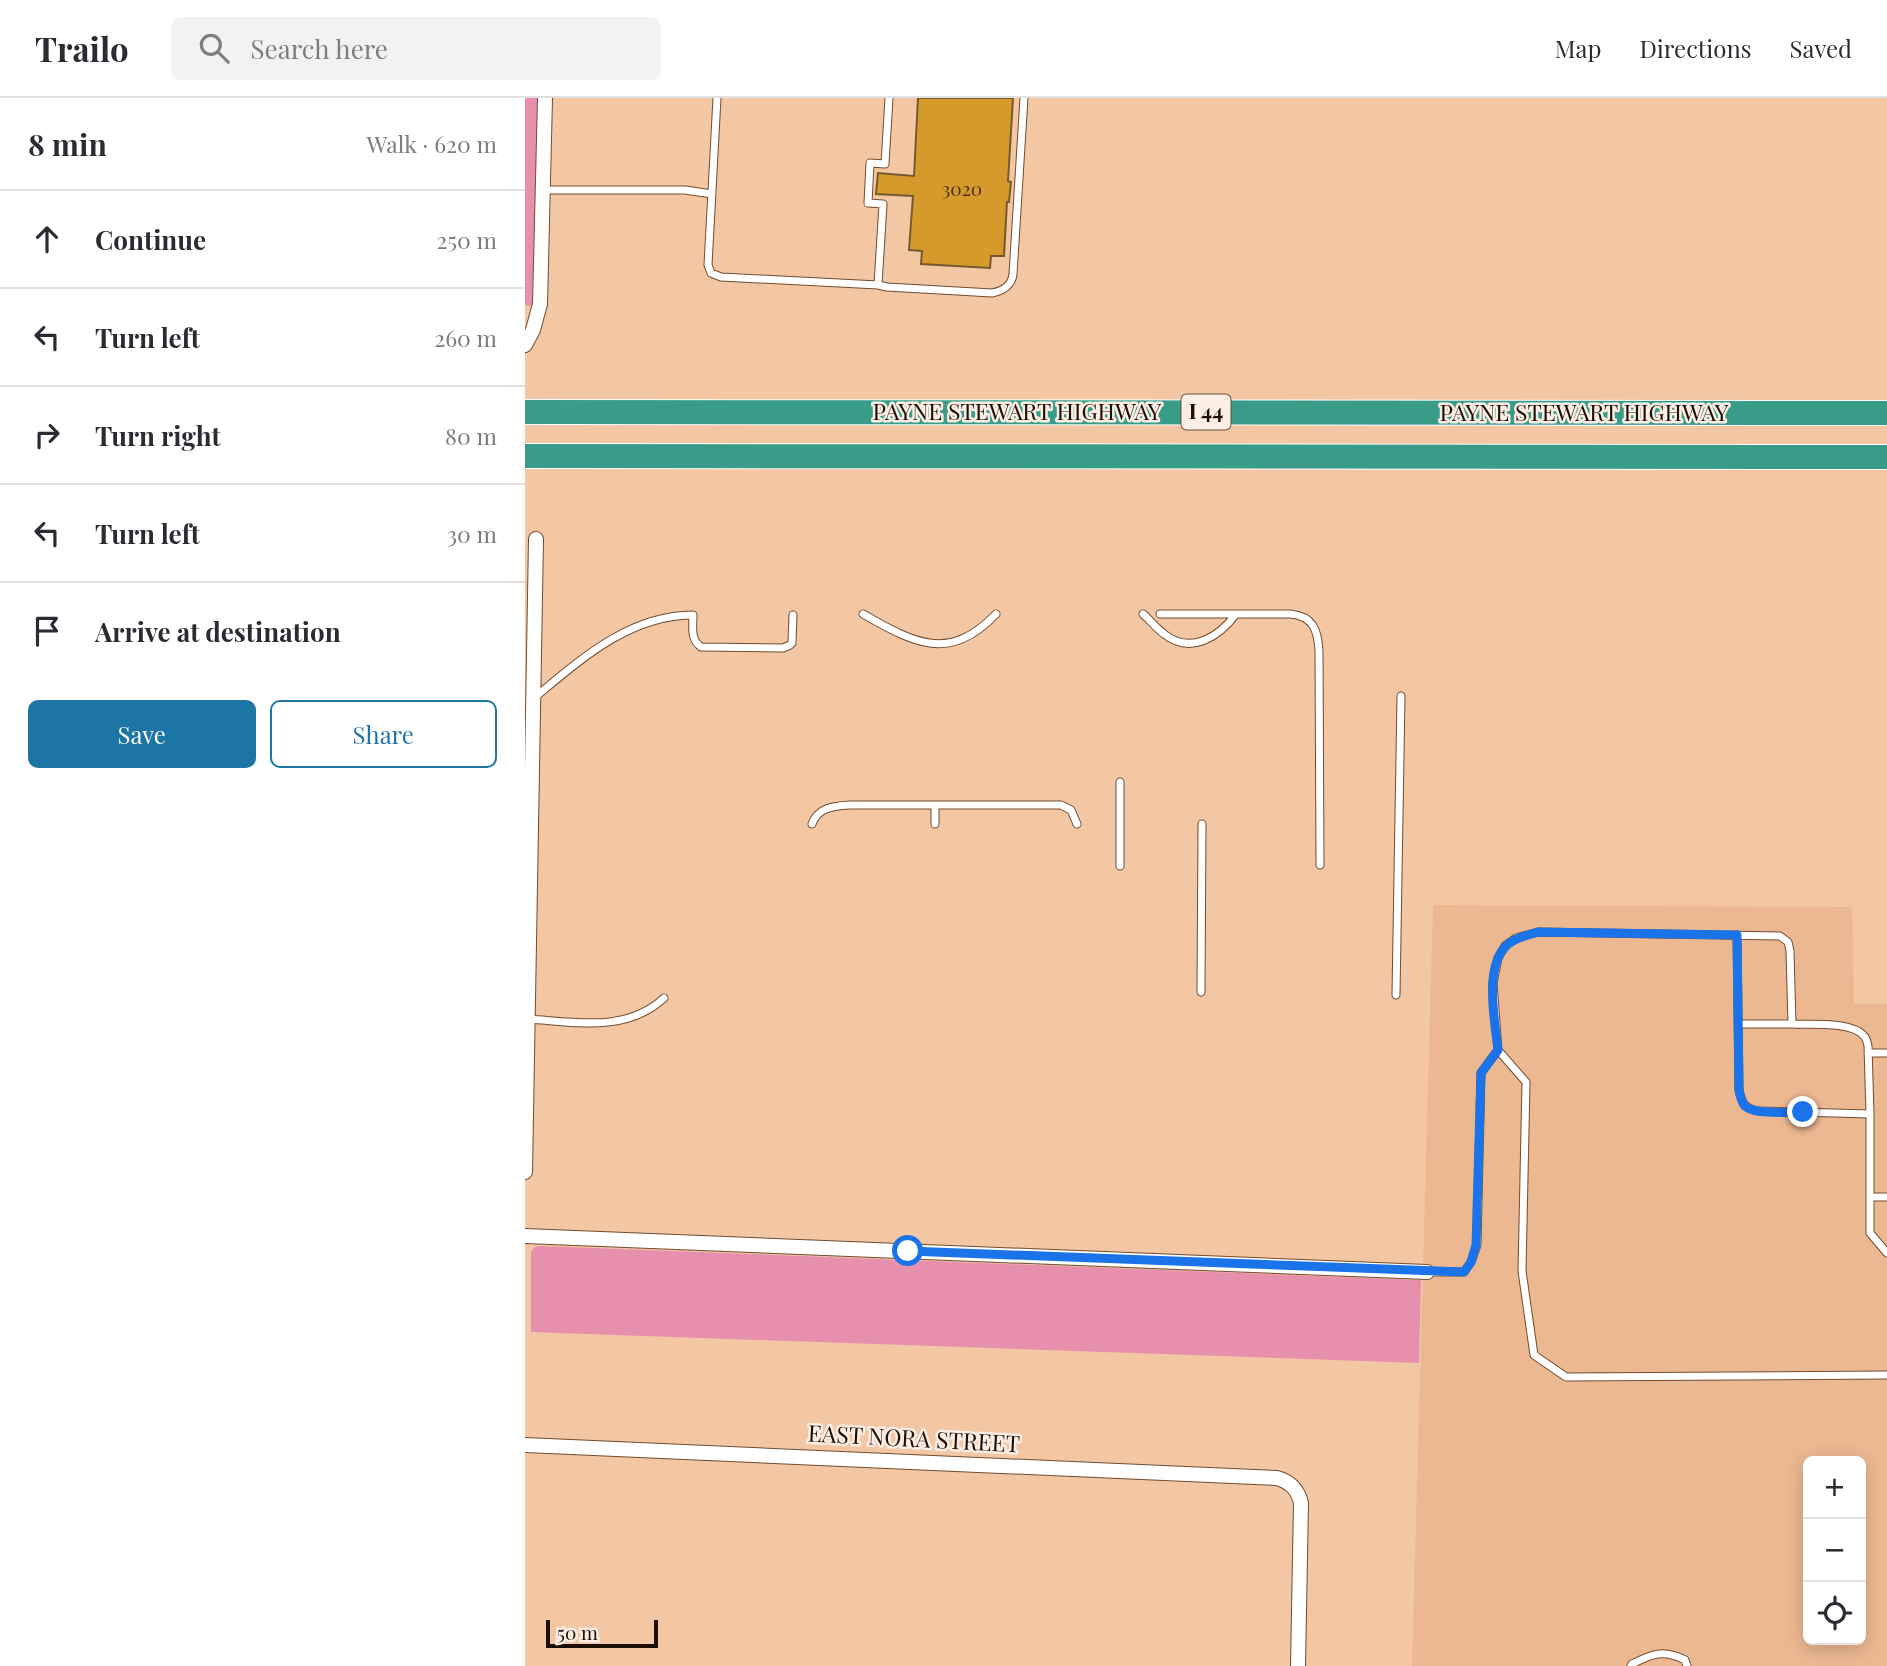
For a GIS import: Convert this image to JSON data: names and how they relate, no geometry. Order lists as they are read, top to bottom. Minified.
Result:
{"streets":{"highway":["PAYNE STEWART HIGHWAY","I 44"],"street":["EAST NORA STREET"]},"house_numbers":["3020"],"scale_bar":"50 m","page":{"header":"Trailo","search":"Search here","nav":["Map","Directions","Saved"],"heading":["8 min","Walk · 620 m"],"list":[["Continue","250 m"],["Turn left","260 m"],["Turn right","80 m"],["Turn left","30 m"],"Arrive at destination"],"buttons":["Save","Share"],"map_buttons":["+","−"],"scale":"50 m"}}
